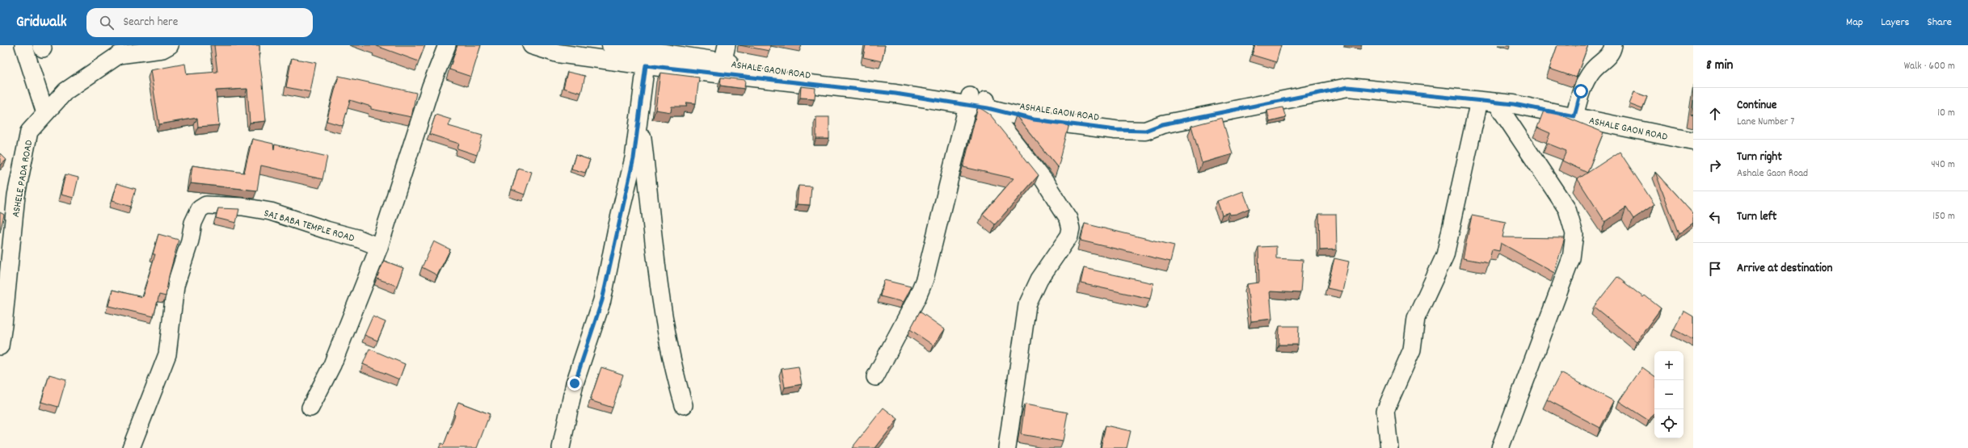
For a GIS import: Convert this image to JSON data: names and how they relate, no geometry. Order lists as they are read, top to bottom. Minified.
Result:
{"streets":{"street":["ASHALE GAON ROAD","ASHELE PADA ROAD","SAI BABA TEMPLE ROAD"]},"page":{"header":"Gridwalk","search":"Search here","nav":["Map","Layers","Share"],"heading":["8 min","Walk · 600 m"],"list":[["Continue","Lane Number 7","10 m"],["Turn right","Ashale Gaon Road","440 m"],["Turn left","150 m"],"Arrive at destination"],"map_buttons":["+","−"]}}
